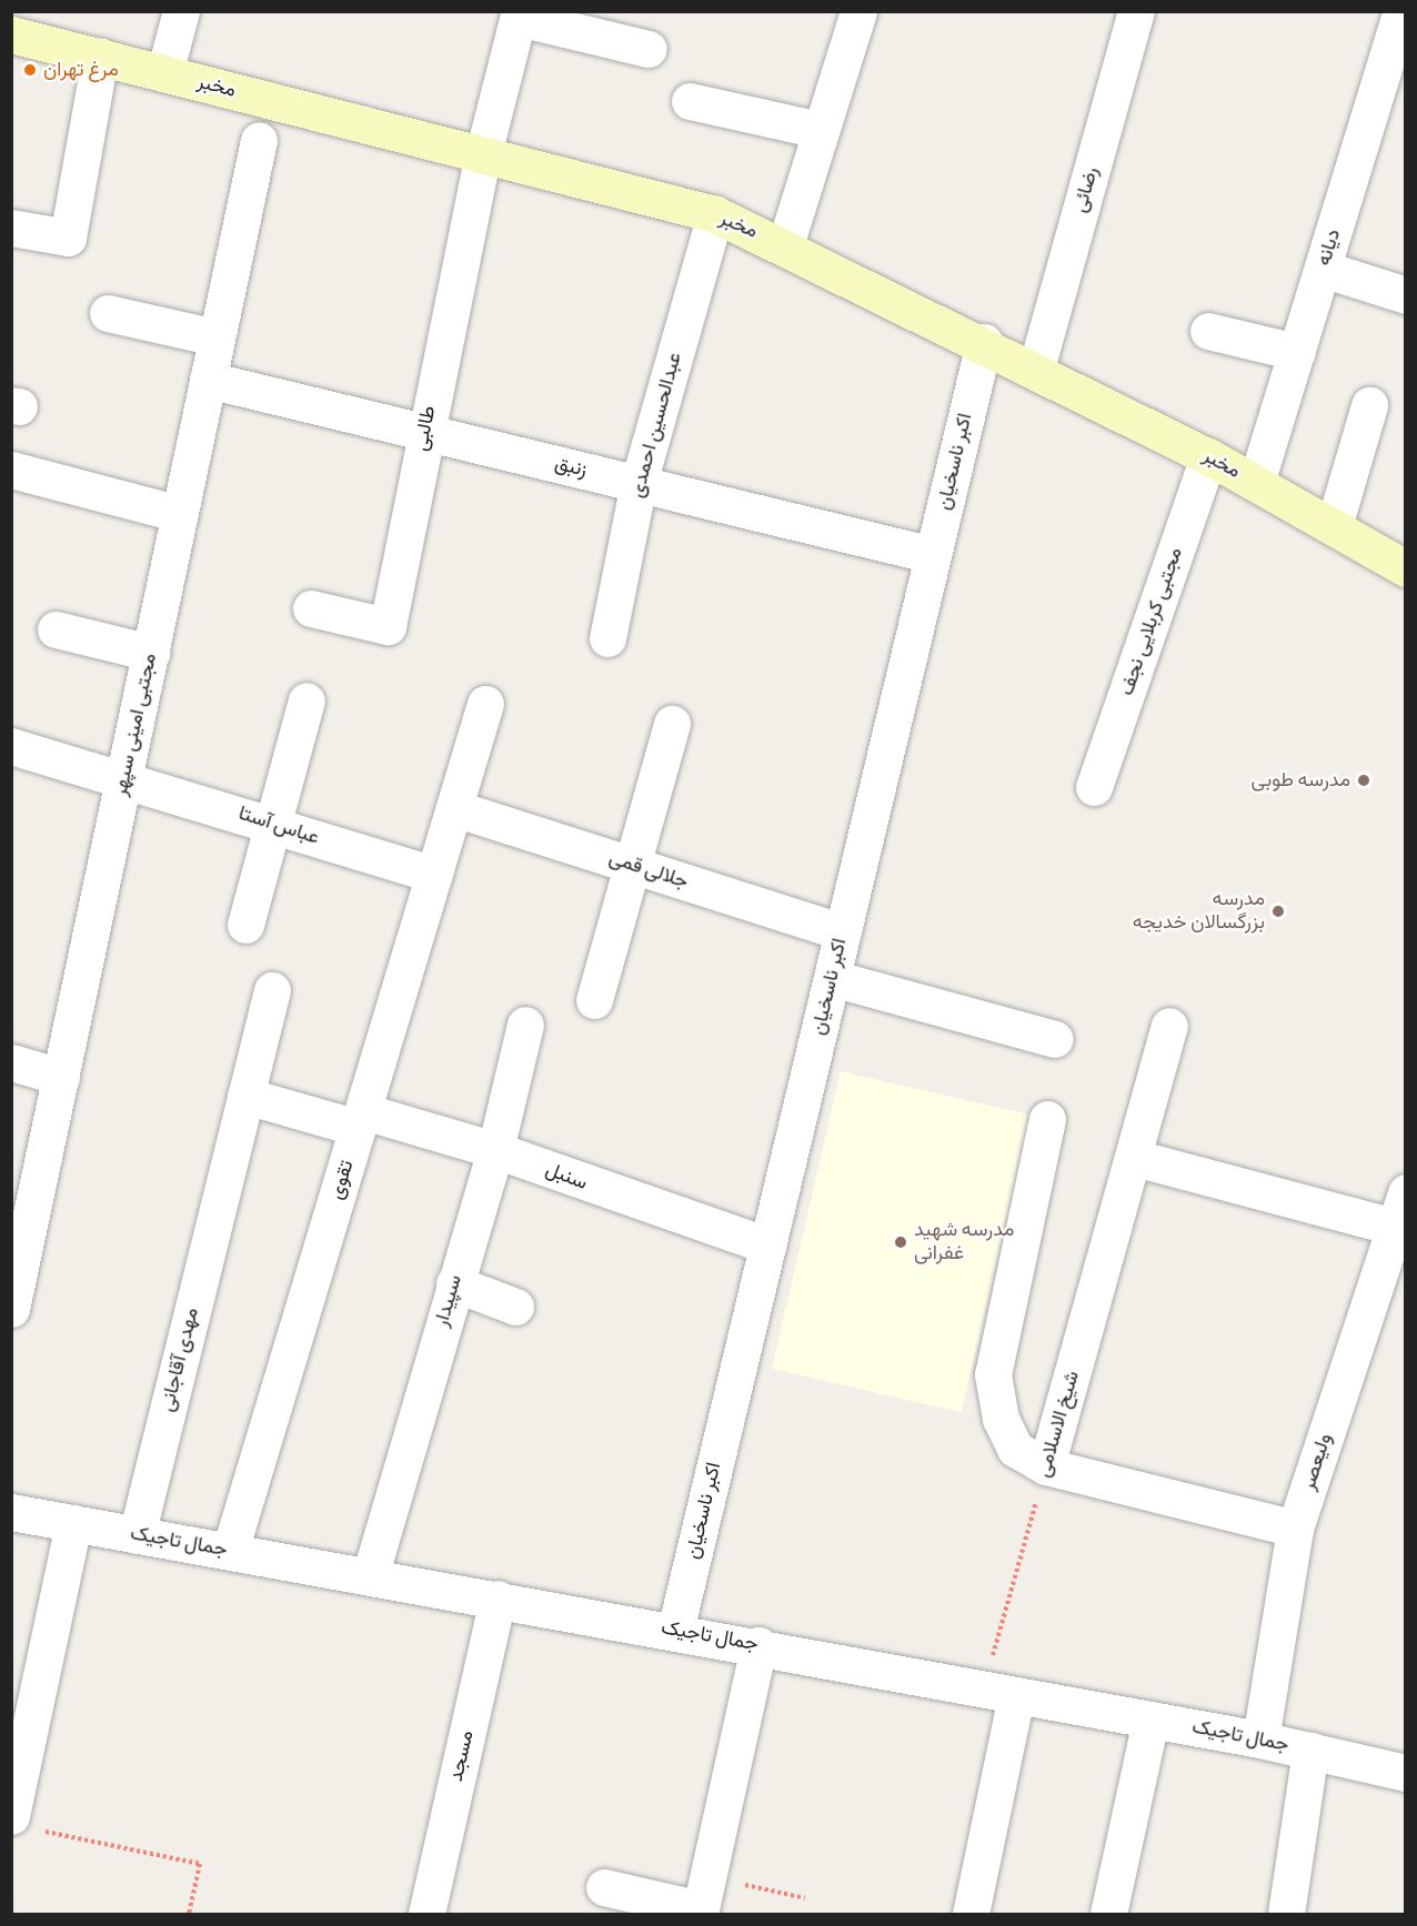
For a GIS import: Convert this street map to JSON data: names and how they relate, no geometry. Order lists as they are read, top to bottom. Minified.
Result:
{"streets":{"main road":["مخبر"],"street":["رضائی","دیانه","عبدالحسین احمدی","طالبی","اکبر ناسخیان","زنبق","مجتبی کربلایی نجف","مجتبی امینی سپهر","عباس آستا","جلالی قمی","سنبل","تقوی","سپیدار","مهدی آقاجانی","شیخ الاسلامی","ولیعصر","جمال تاجیک","مسجد"]},"crossings":[["مخبر","رضائی"],["مخبر","دیانه"],["مخبر","عبدالحسین احمدی"],["مخبر","طالبی"],["مخبر","اکبر ناسخیان"],["مخبر","مجتبی کربلایی نجف"],["عبدالحسین احمدی","زنبق"],["طالبی","زنبق"],["اکبر ناسخیان","زنبق"],["اکبر ناسخیان","جلالی قمی"],["اکبر ناسخیان","سنبل"],["اکبر ناسخیان","جمال تاجیک"],["زنبق","مجتبی امینی سپهر"],["مجتبی امینی سپهر","عباس آستا"],["عباس آستا","تقوی"],["جلالی قمی","تقوی"],["سنبل","تقوی"],["سنبل","سپیدار"],["سنبل","مهدی آقاجانی"],["تقوی","جمال تاجیک"],["سپیدار","جمال تاجیک"],["مهدی آقاجانی","جمال تاجیک"],["شیخ الاسلامی","جمال تاجیک"],["ولیعصر","جمال تاجیک"],["جمال تاجیک","مسجد"]],"places":["مرغ تهران","مدرسه طوبی","مدرسه بزرگسالان خدیجه","مدرسه شهید غفرانی"]}
